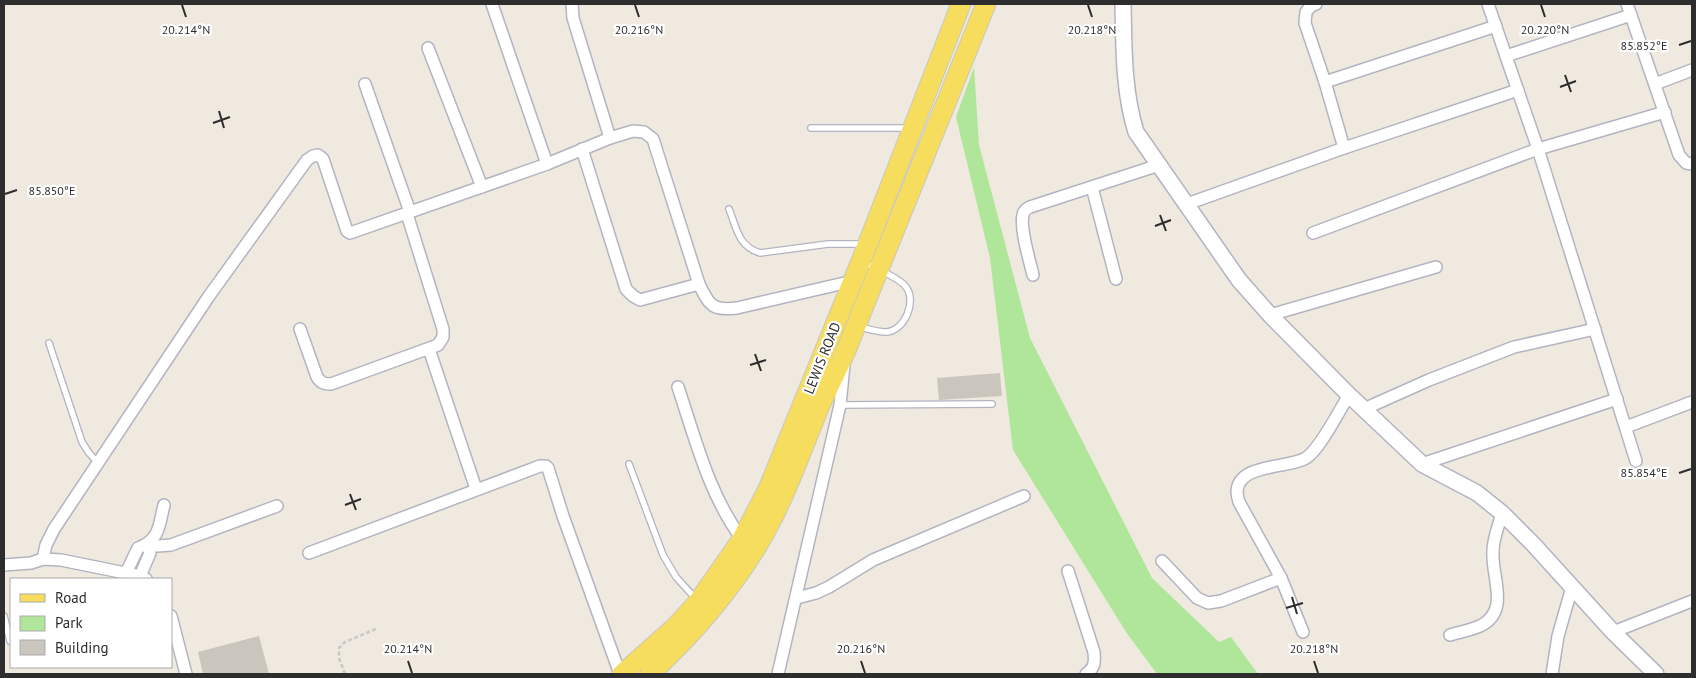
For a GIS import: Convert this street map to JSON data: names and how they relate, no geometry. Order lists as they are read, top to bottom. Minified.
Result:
{"streets":{"main road":["LEWIS ROAD"]},"legend":["Road","Park","Building"],"coordinates":["20.214°N","20.216°N","20.218°N","20.220°N","85.852°E","85.850°E","85.854°E"]}
